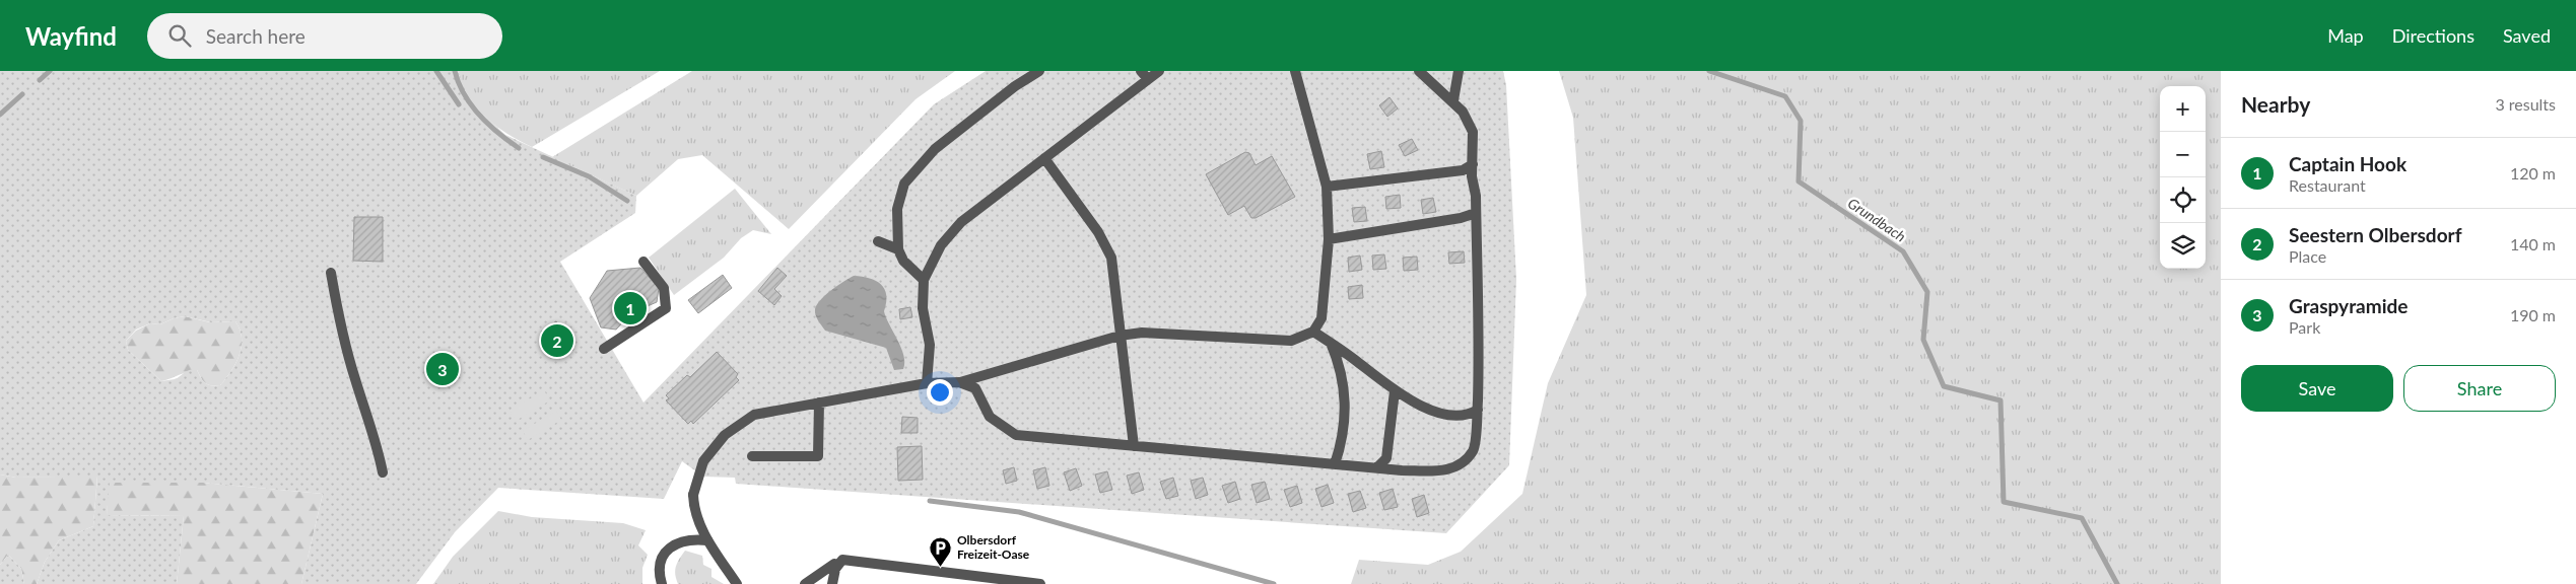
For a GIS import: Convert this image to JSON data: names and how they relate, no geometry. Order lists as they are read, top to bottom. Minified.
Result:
{"water":["Grundbach"],"places":{"parking":["Olbersdorf Freizeit-Oase"]},"page":{"header":"Wayfind","search":"Search here","nav":["Map","Directions","Saved"],"heading":["Nearby","3 results"],"map_buttons":["+","−"],"list":[{"mark":"1","name":"Captain Hook","note":"Restaurant","value":"120 m"},{"mark":"2","name":"Seestern Olbersdorf","note":"Place","value":"140 m"},{"mark":"3","name":"Graspyramide","note":"Park","value":"190 m"}],"pins":["1","2","3"],"buttons":["Save","Share"]}}
